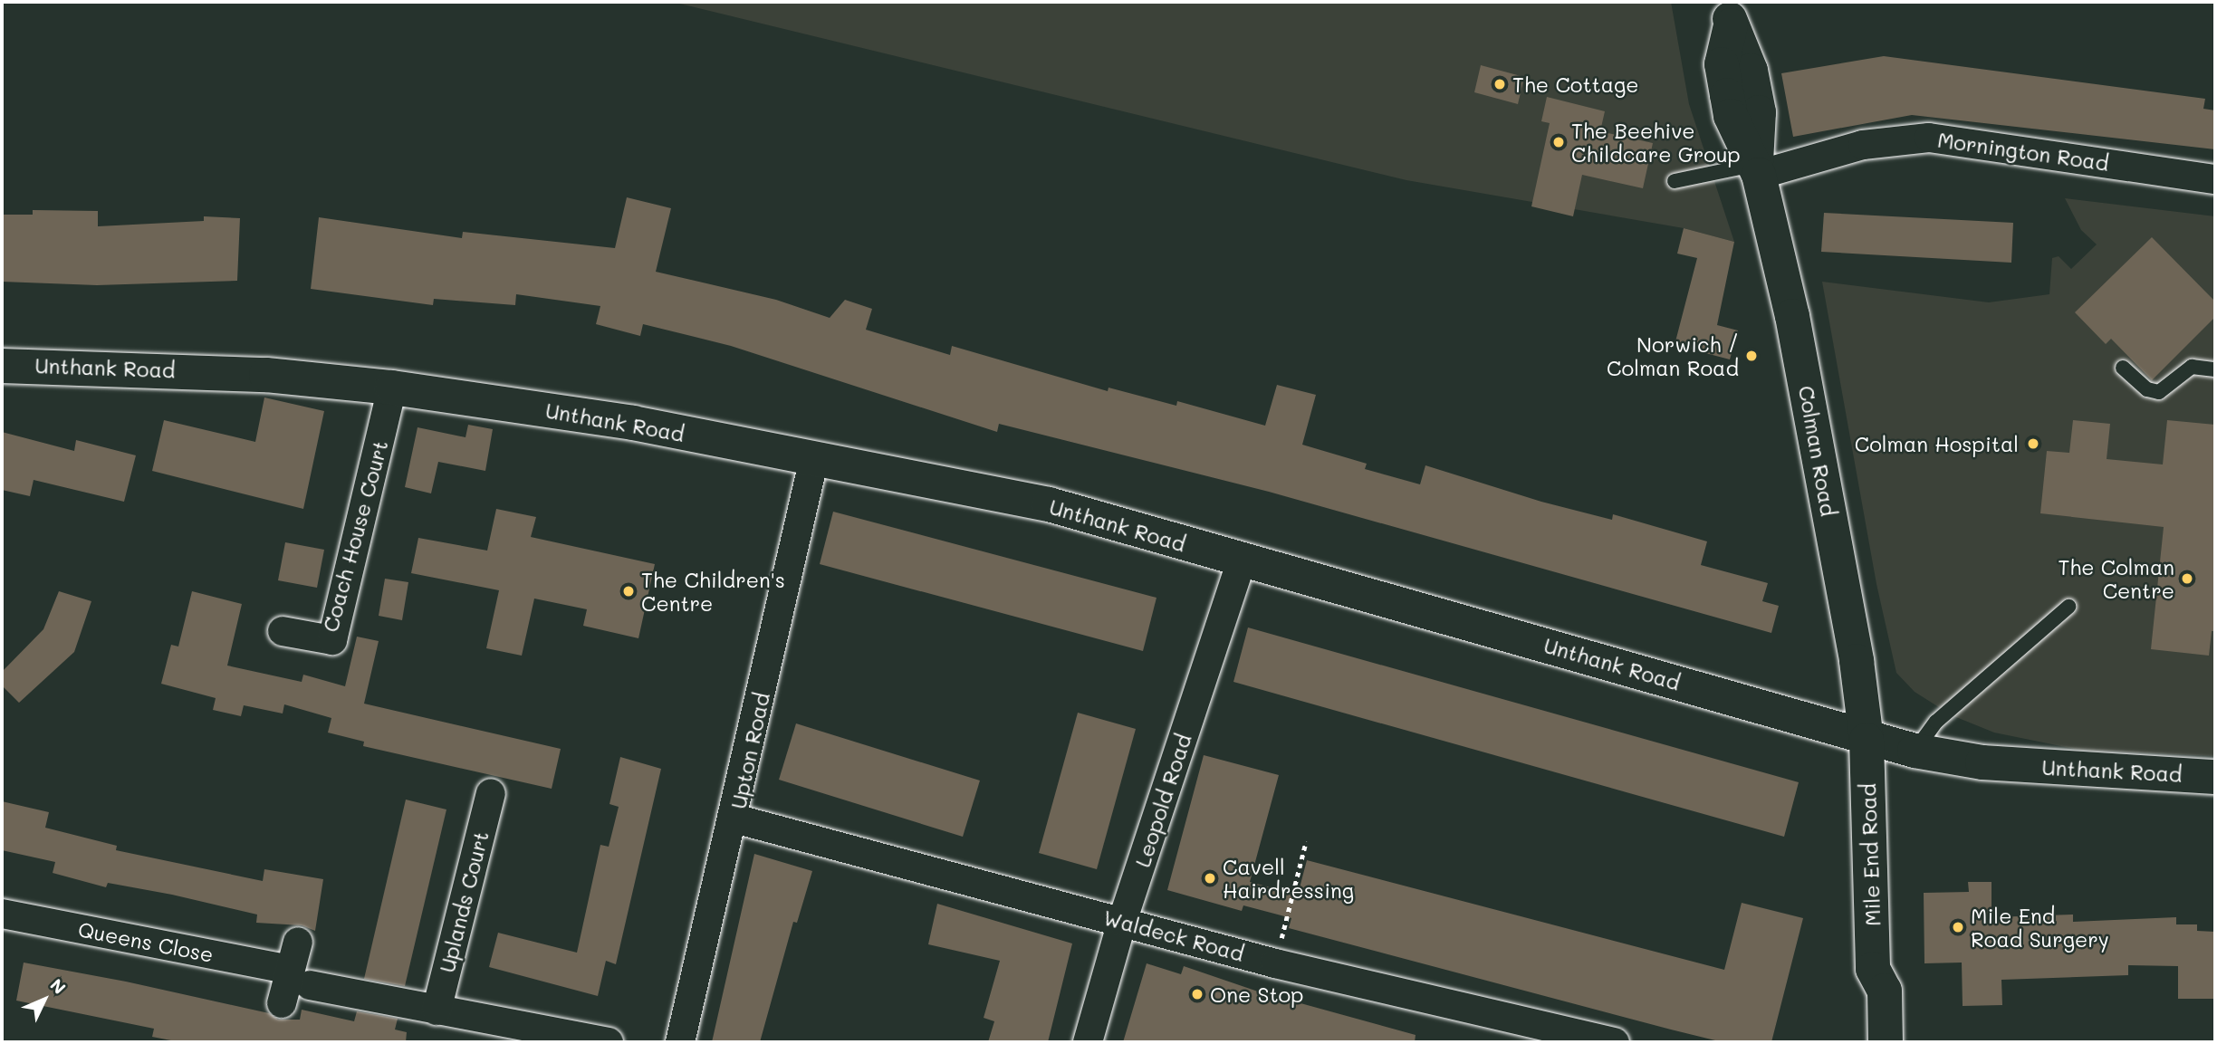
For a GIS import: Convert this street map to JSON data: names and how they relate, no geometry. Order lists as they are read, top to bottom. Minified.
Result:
{"streets":{"main road":["Unthank Road","Colman Road","Mile End Road"],"street":["Mornington Road","Coach House Court","Upton Road","Leopold Road","Uplands Court","Waldeck Road","Queens Close"]},"crossings":[["Mornington Road","Colman Road"],["Unthank Road","Colman Road"],["Unthank Road","Coach House Court"],["Unthank Road","Upton Road"],["Unthank Road","Leopold Road"],["Unthank Road","Mile End Road"],["Colman Road","Mile End Road"],["Upton Road","Waldeck Road"],["Leopold Road","Waldeck Road"]],"places":["The Cottage","The Beehive Childcare Group","Norwich / Colman Road","Colman Hospital","The Colman Centre","The Children's Centre","Cavell Hairdressing","Mile End Road Surgery","One Stop"],"north":"top right"}
